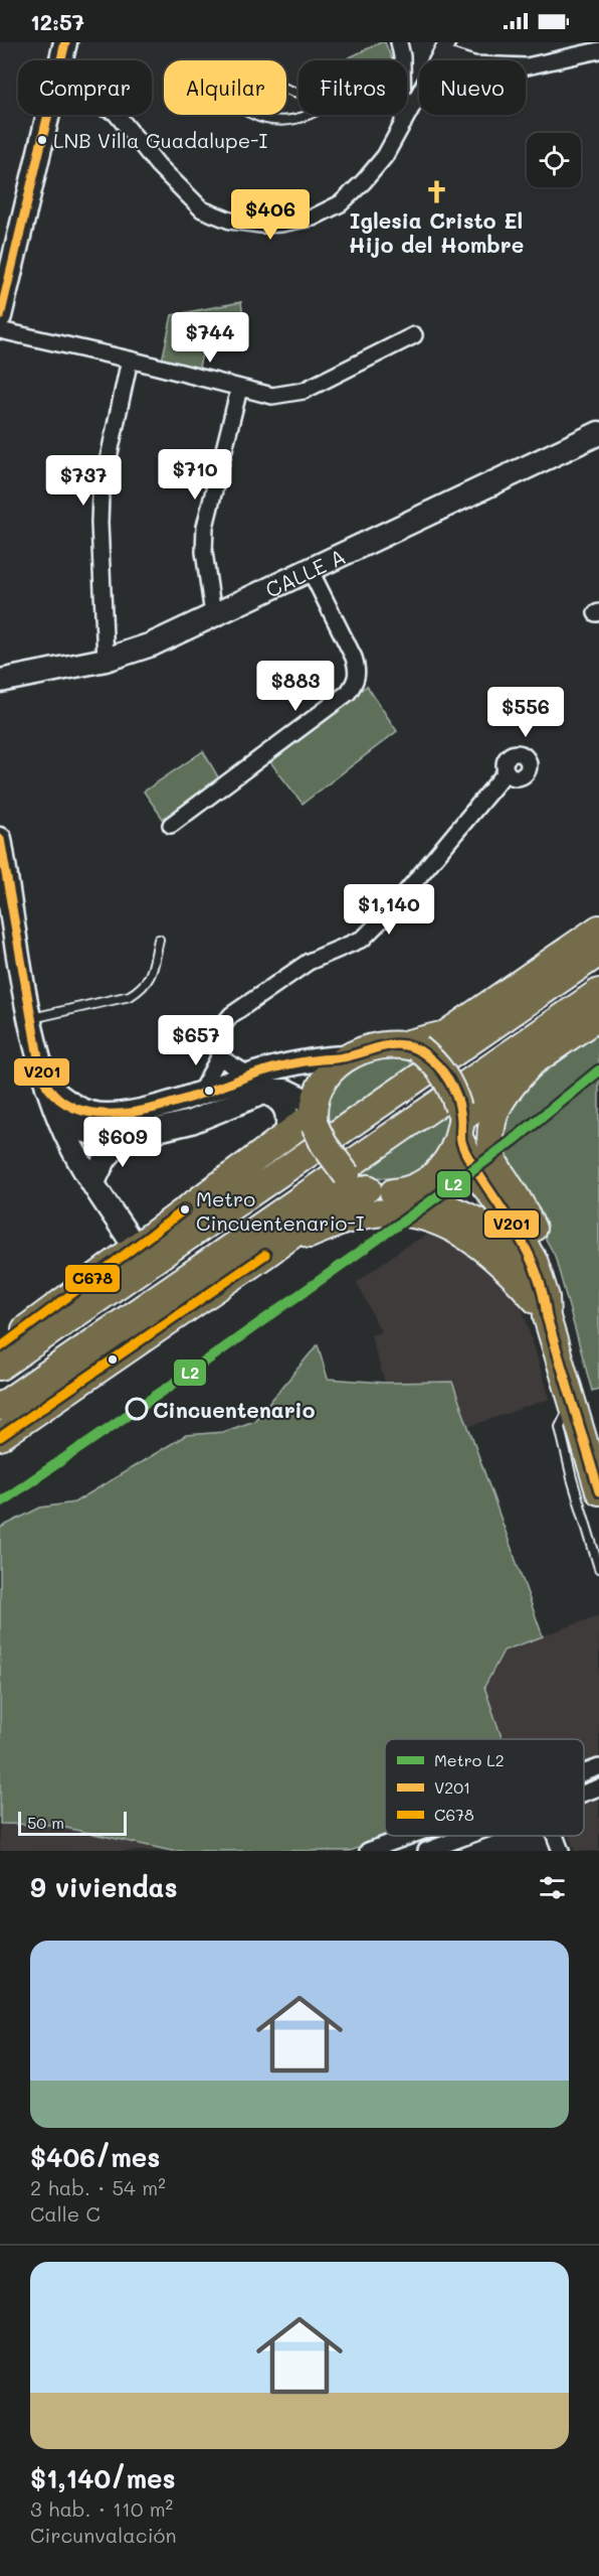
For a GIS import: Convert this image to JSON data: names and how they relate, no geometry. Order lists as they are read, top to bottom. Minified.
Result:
{"streets":{"main road":["CALLE A"]},"places":{"other":["LNB Villa Guadalupe-I","Metro Cincuentenario-I","Cincuentenario"],"church":["Iglesia Cristo El Hijo del Hombre"]},"lines":["transit line V201","metro line L2","transit line C678"],"legend":["Metro L2","V201","C678"],"scale_bar":"50 m","page":{"status":"12:57","chip":["Comprar","Alquilar","Filtros","Nuevo"],"price":["$406","$744","$710","$737","$883","$556","$1,140","$657","$609"],"scale":"50 m","heading":"9 viviendas","list":[{"name":"$406/mes","note":"2 hab. · 54 m² · Calle C"},{"name":"$1,140/mes","note":"3 hab. · 110 m² · Circunvalación"}]}}
